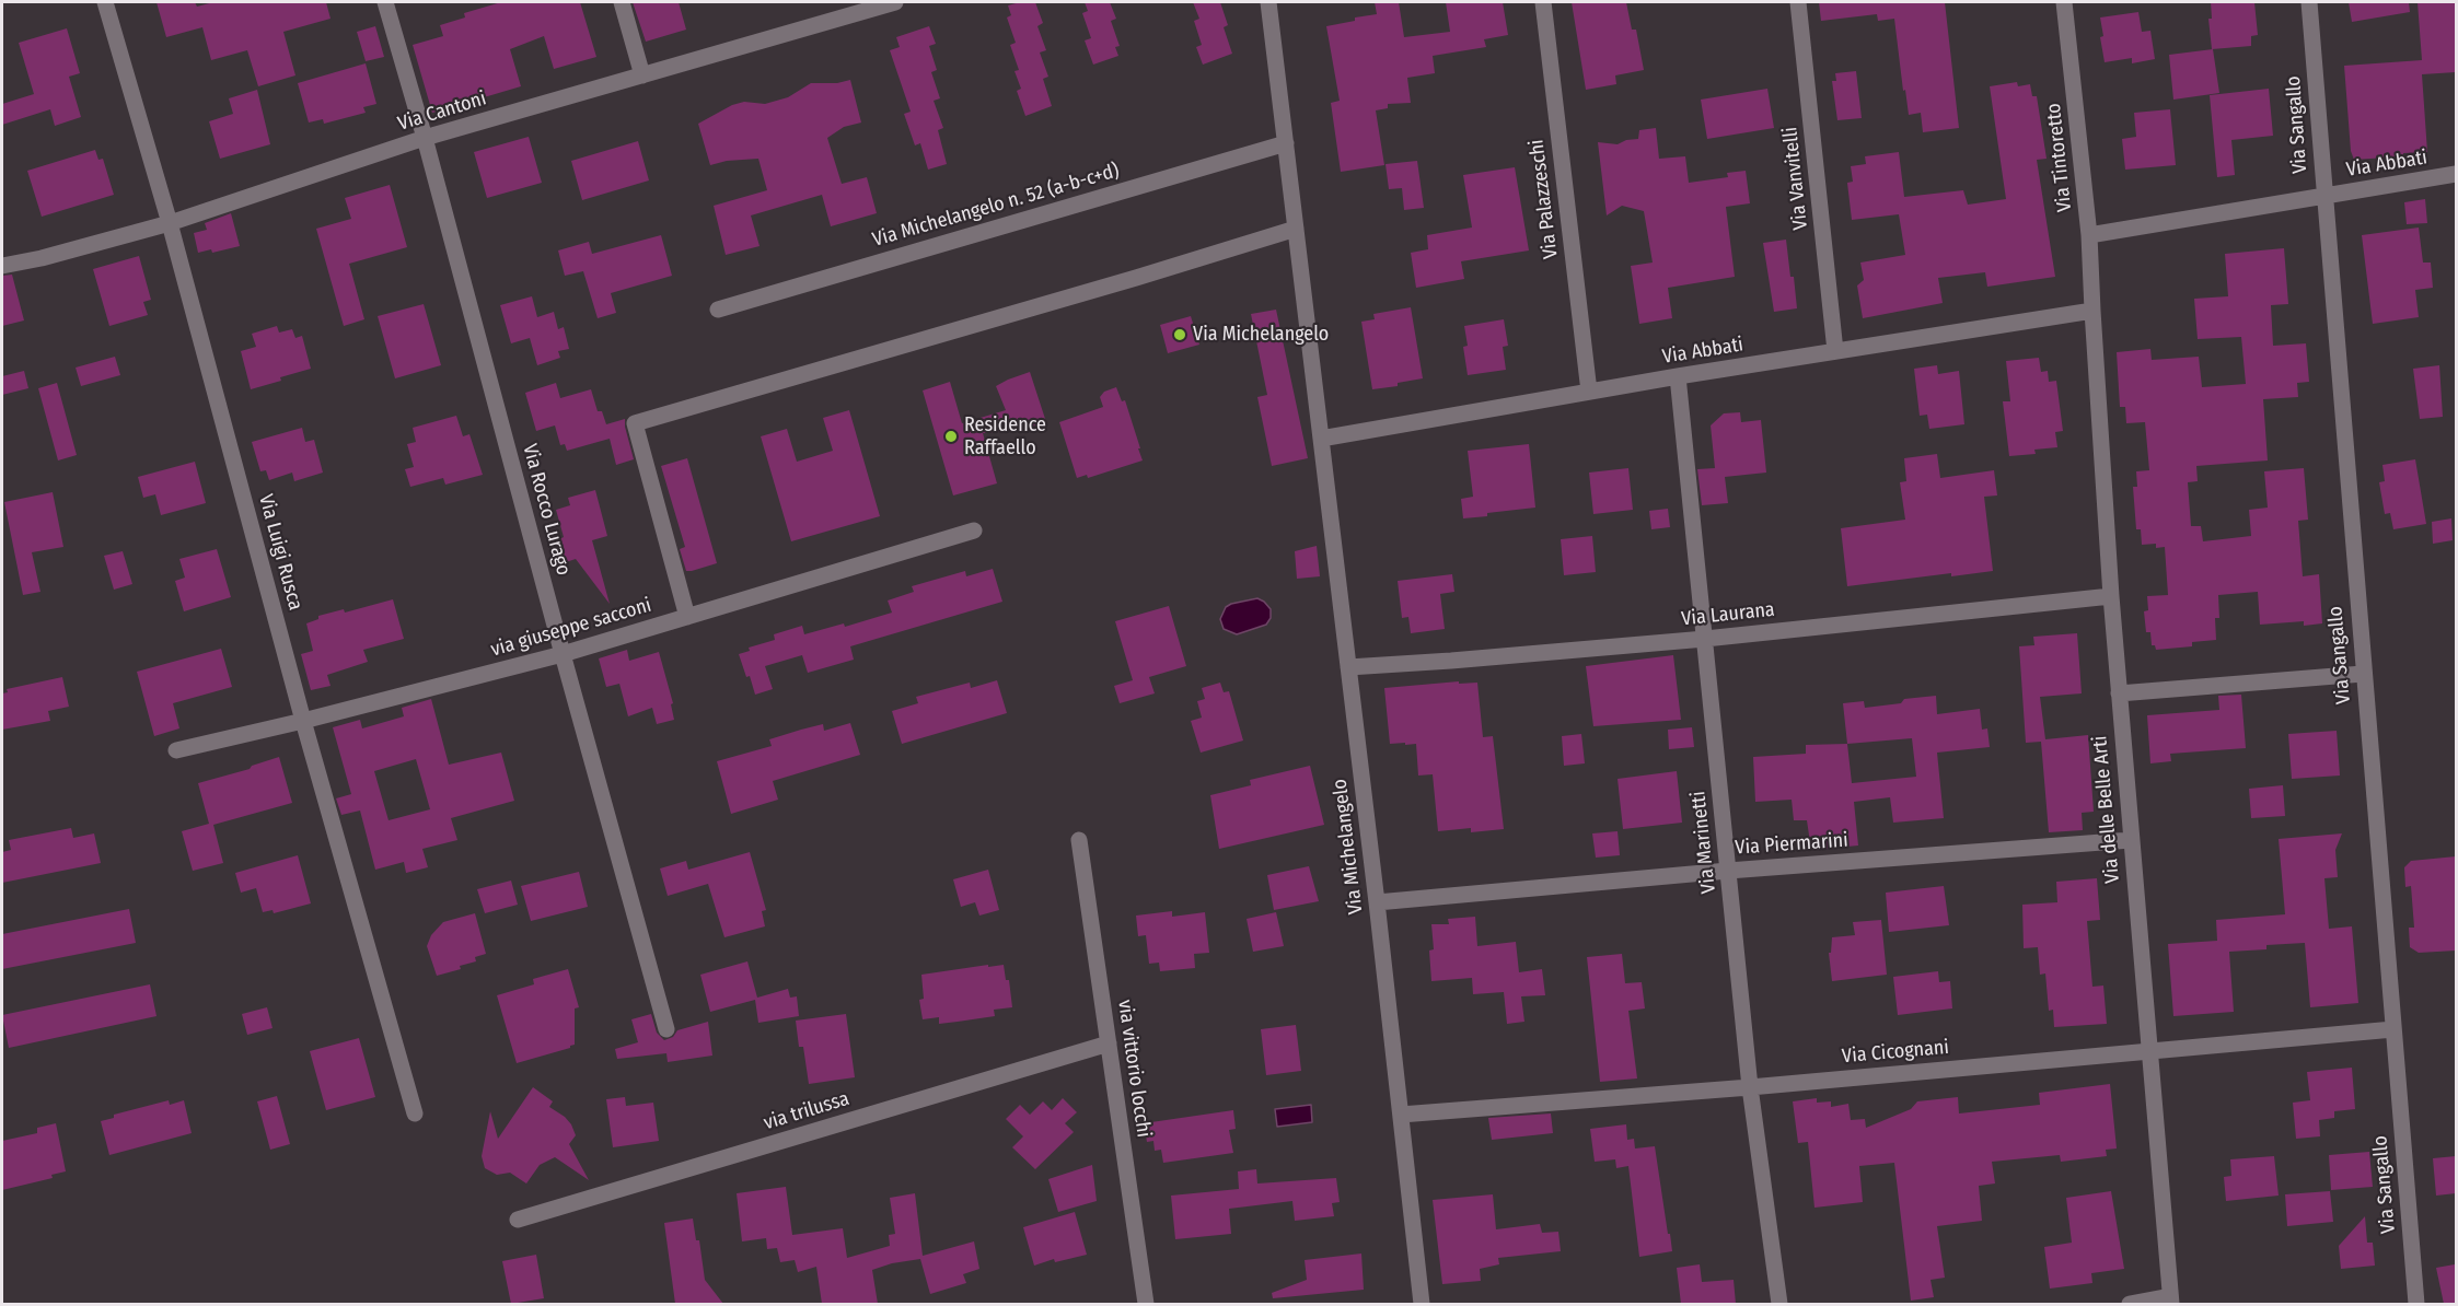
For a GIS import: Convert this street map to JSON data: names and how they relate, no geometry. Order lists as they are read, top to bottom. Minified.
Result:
{"streets":{"street":["Via Cantoni","Via Sangallo","Via Tintoretto","Via Abbati","Via Vanvitelli","Via Palazzeschi","Via Michelangelo n. 52 (a-b-c+d)","Via Rocco Lurago","Via Luigi Rusca","Via Laurana","via giuseppe sacconi","Via delle Belle Arti","Via Marinetti","Via Piermarini","Via Michelangelo","Via Cicognani","via vittorio locchi","via trilussa"]},"crossings":[["Via Cantoni","Via Rocco Lurago"],["Via Cantoni","Via Luigi Rusca"],["Via Sangallo","Via Abbati"],["Via Sangallo","Via Cicognani"],["Via Tintoretto","Via Abbati"],["Via Tintoretto","Via delle Belle Arti"],["Via Abbati","Via Vanvitelli"],["Via Abbati","Via Palazzeschi"],["Via Abbati","Via delle Belle Arti"],["Via Abbati","Via Marinetti"],["Via Abbati","Via Michelangelo"],["Via Michelangelo n. 52 (a-b-c+d)","Via Michelangelo"],["Via Rocco Lurago","via giuseppe sacconi"],["Via Luigi Rusca","via giuseppe sacconi"],["Via Laurana","Via delle Belle Arti"],["Via Laurana","Via Marinetti"],["Via Laurana","Via Michelangelo"],["Via delle Belle Arti","Via Piermarini"],["Via delle Belle Arti","Via Cicognani"],["Via Marinetti","Via Piermarini"],["Via Marinetti","Via Cicognani"],["Via Piermarini","Via Michelangelo"],["Via Michelangelo","Via Cicognani"],["via vittorio locchi","via trilussa"]],"places":["Via Michelangelo","Residence Raffaello"]}
